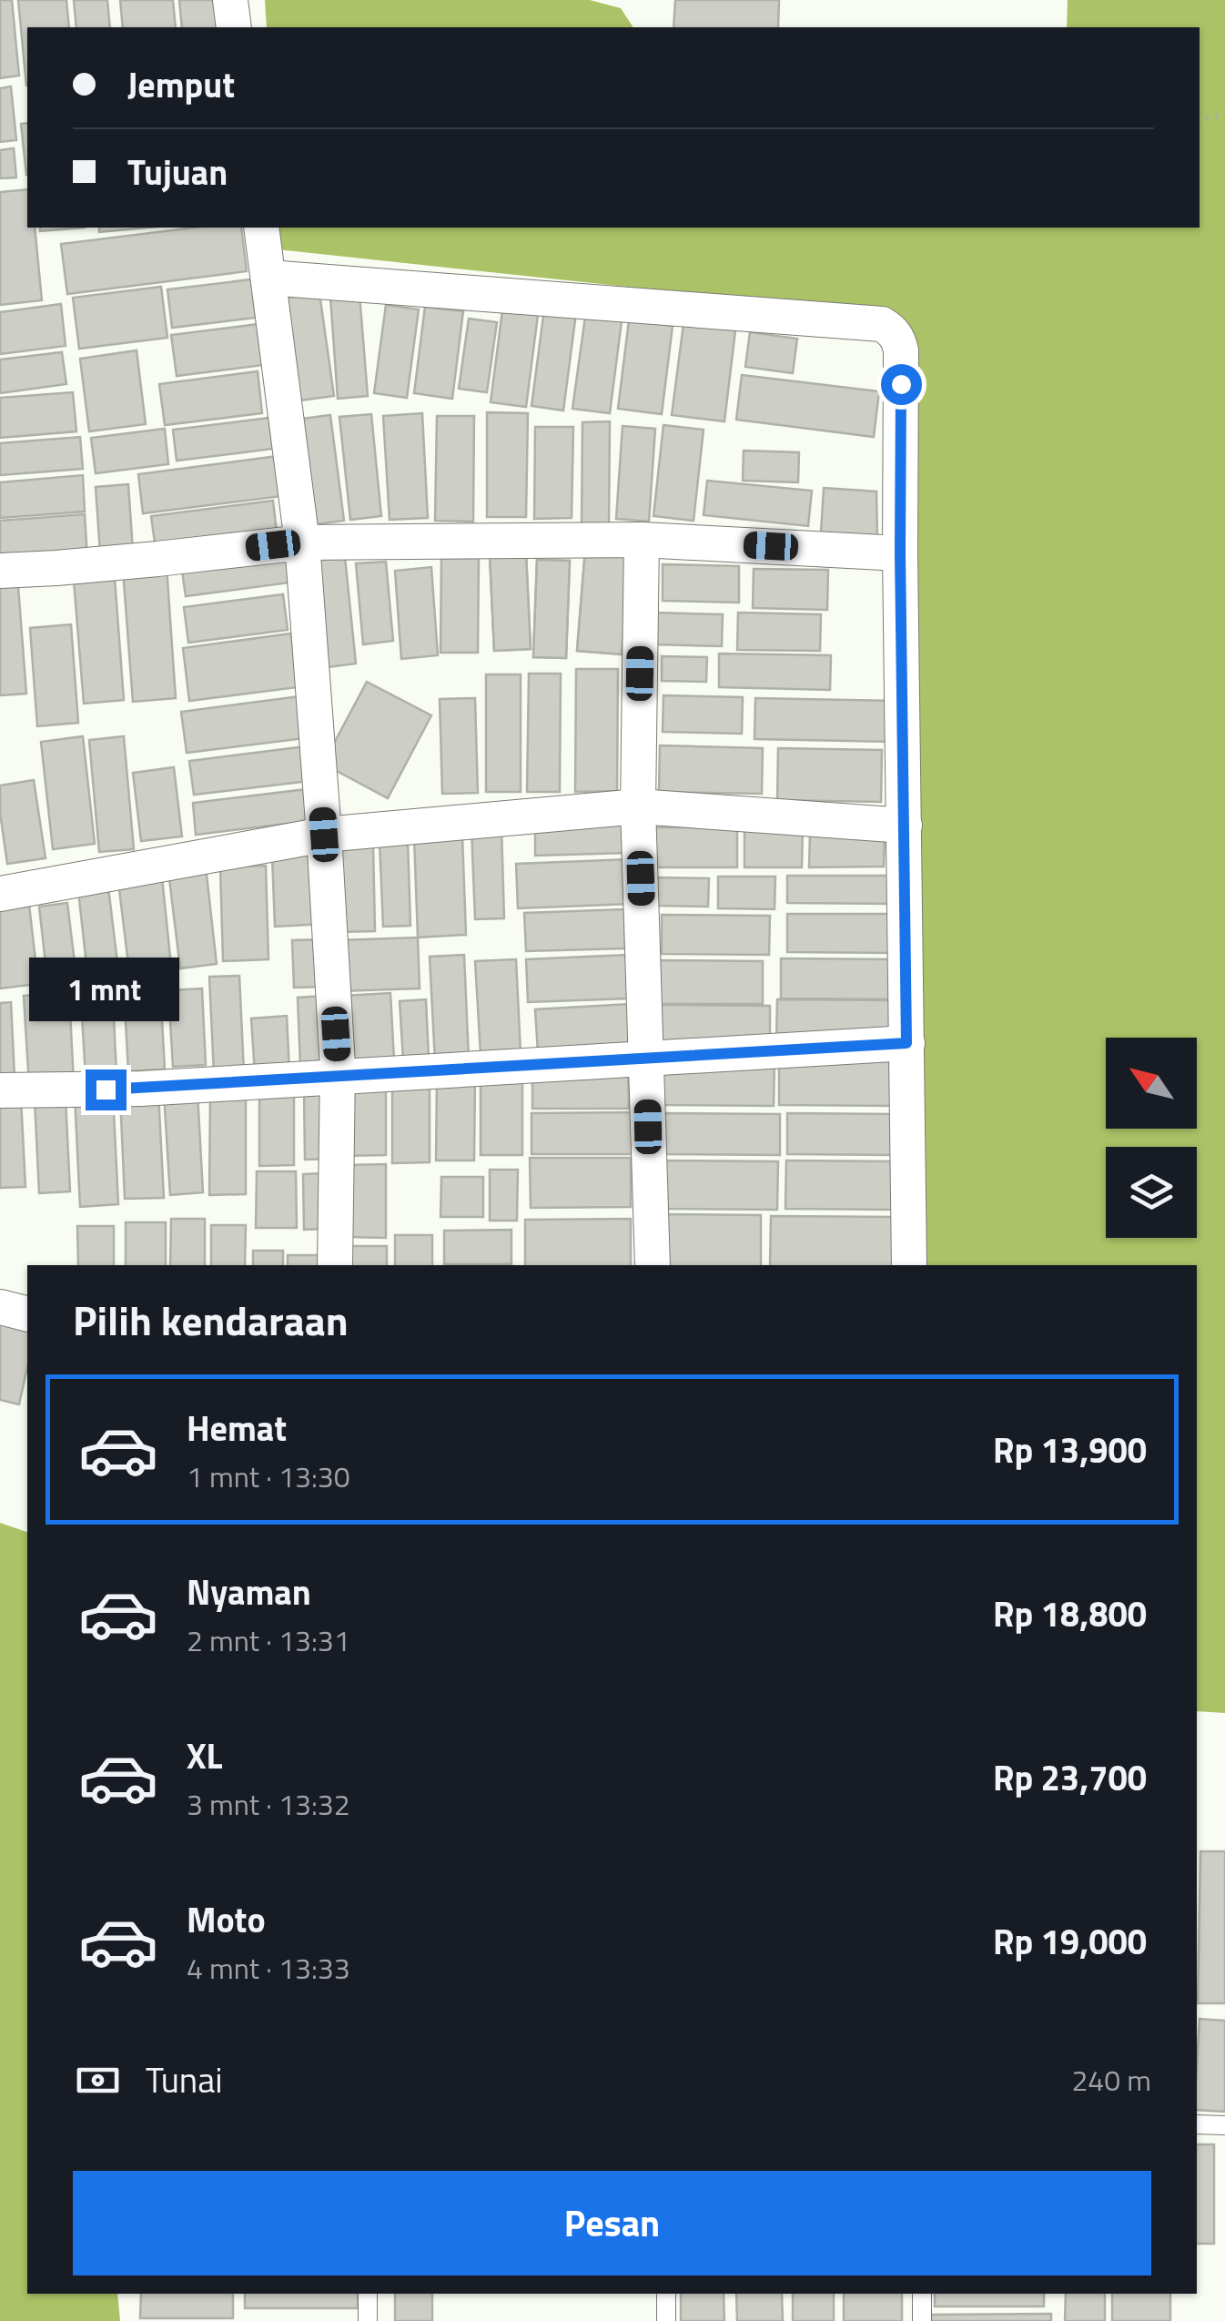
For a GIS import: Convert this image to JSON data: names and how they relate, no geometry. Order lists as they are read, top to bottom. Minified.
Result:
{"north":"top left","page":{"banner":["Jemput","Tujuan"],"bubble":"1 mnt","heading":"Pilih kendaraan","list":[{"name":"Hemat","note":"1 mnt · 13:30","value":"Rp 13,900"},{"name":"Nyaman","note":"2 mnt · 13:31","value":"Rp 18,800"},{"name":"XL","note":"3 mnt · 13:32","value":"Rp 23,700"},{"name":"Moto","note":"4 mnt · 13:33","value":"Rp 19,000"}],"pay":["Tunai","240 m"],"buttons":"Pesan"}}
